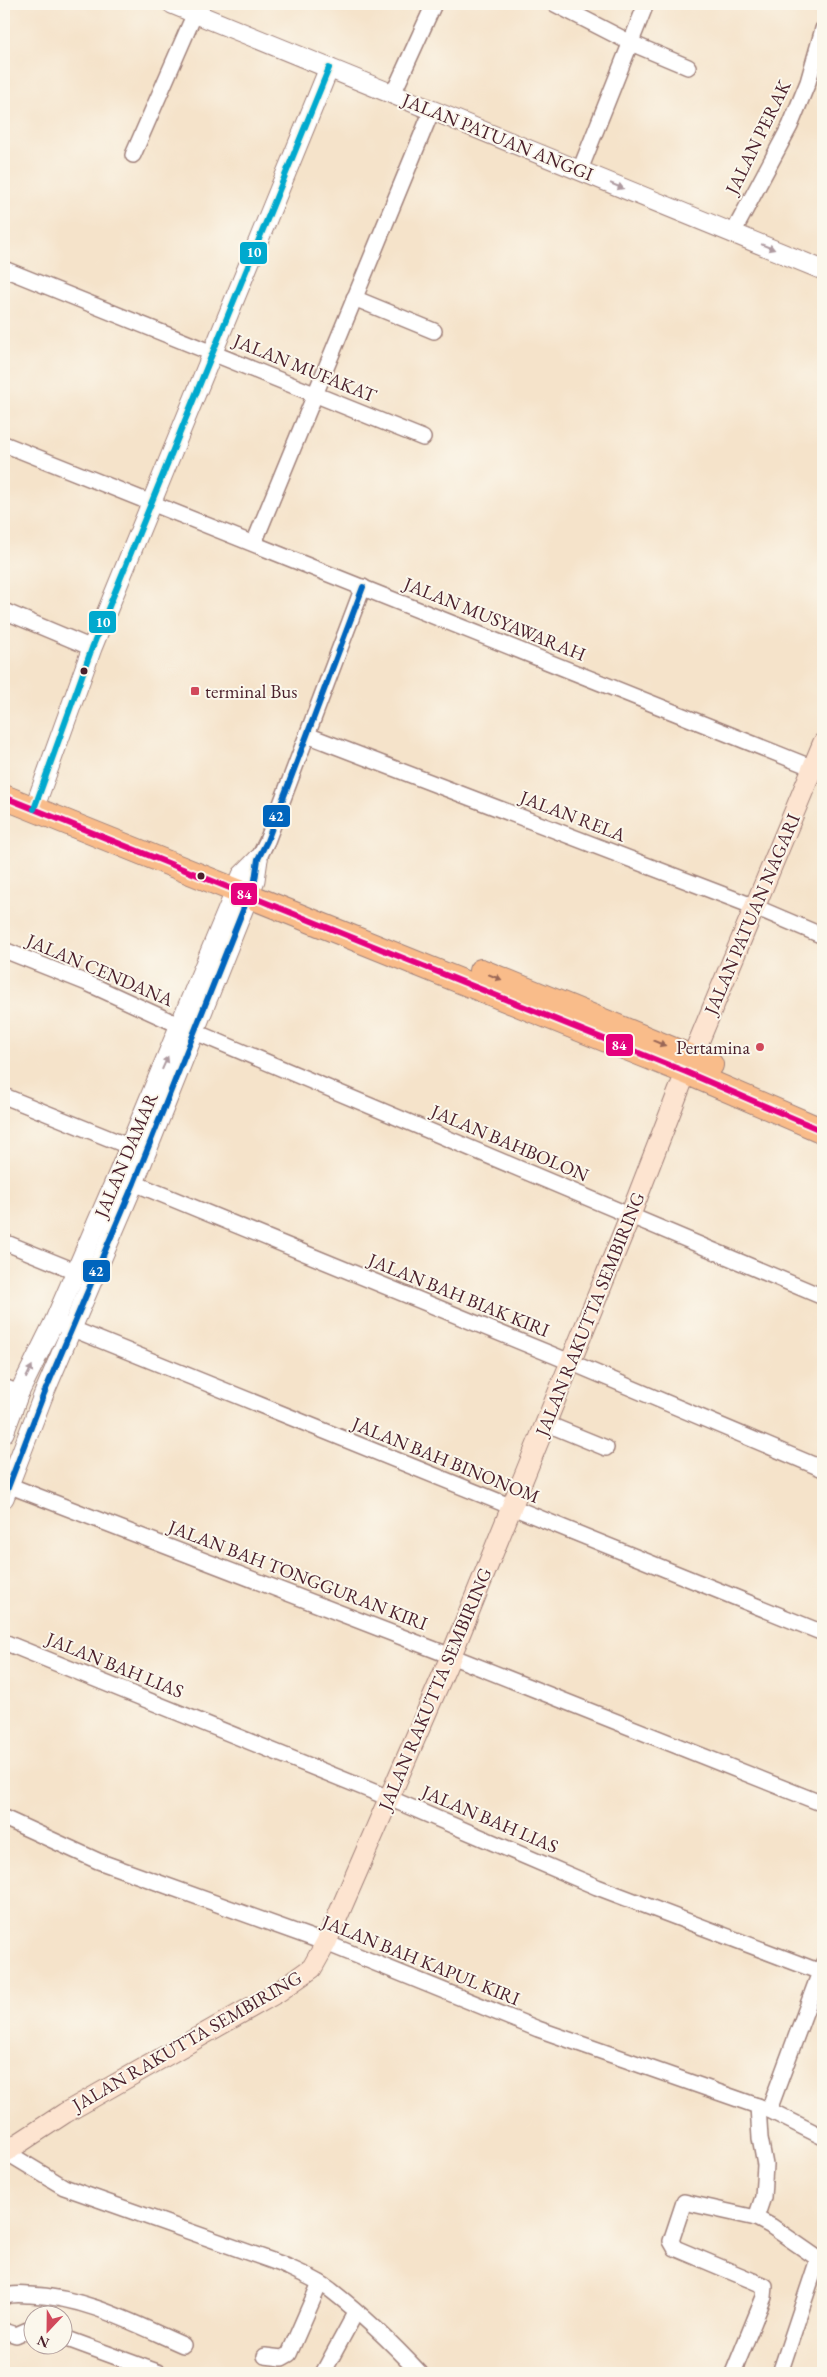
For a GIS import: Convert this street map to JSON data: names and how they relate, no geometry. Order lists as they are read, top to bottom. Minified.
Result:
{"streets":{"main road":["JALAN PATUAN NAGARI","JALAN RAKUTTA SEMBIRING"],"street":["JALAN PATUAN ANGGI","JALAN PERAK","JALAN MUFAKAT","JALAN MUSYAWARAH","JALAN RELA","JALAN CENDANA","JALAN BAHBOLON","JALAN DAMAR","JALAN BAH BIAK KIRI","JALAN BAH BINONOM","JALAN BAH TONGGURAN KIRI","JALAN BAH LIAS","JALAN BAH KAPUL KIRI"]},"crossings":[["JALAN PATUAN ANGGI","JALAN PERAK"],["JALAN MUSYAWARAH","JALAN PATUAN NAGARI"],["JALAN RELA","JALAN PATUAN NAGARI"],["JALAN PATUAN NAGARI","JALAN RAKUTTA SEMBIRING"],["JALAN CENDANA","JALAN BAHBOLON"],["JALAN CENDANA","JALAN DAMAR"],["JALAN BAHBOLON","JALAN DAMAR"],["JALAN BAHBOLON","JALAN RAKUTTA SEMBIRING"],["JALAN DAMAR","JALAN BAH BIAK KIRI"],["JALAN DAMAR","JALAN BAH BINONOM"],["JALAN DAMAR","JALAN BAH TONGGURAN KIRI"],["JALAN BAH BIAK KIRI","JALAN RAKUTTA SEMBIRING"],["JALAN RAKUTTA SEMBIRING","JALAN BAH BINONOM"],["JALAN RAKUTTA SEMBIRING","JALAN BAH TONGGURAN KIRI"],["JALAN RAKUTTA SEMBIRING","JALAN BAH LIAS"],["JALAN RAKUTTA SEMBIRING","JALAN BAH KAPUL KIRI"]],"one_way":["JALAN PATUAN ANGGI"],"places":{"transit":["terminal Bus"],"other":["Pertamina"]},"lines":["transit line 10","transit line 42","transit line 84"],"north":"bottom"}
